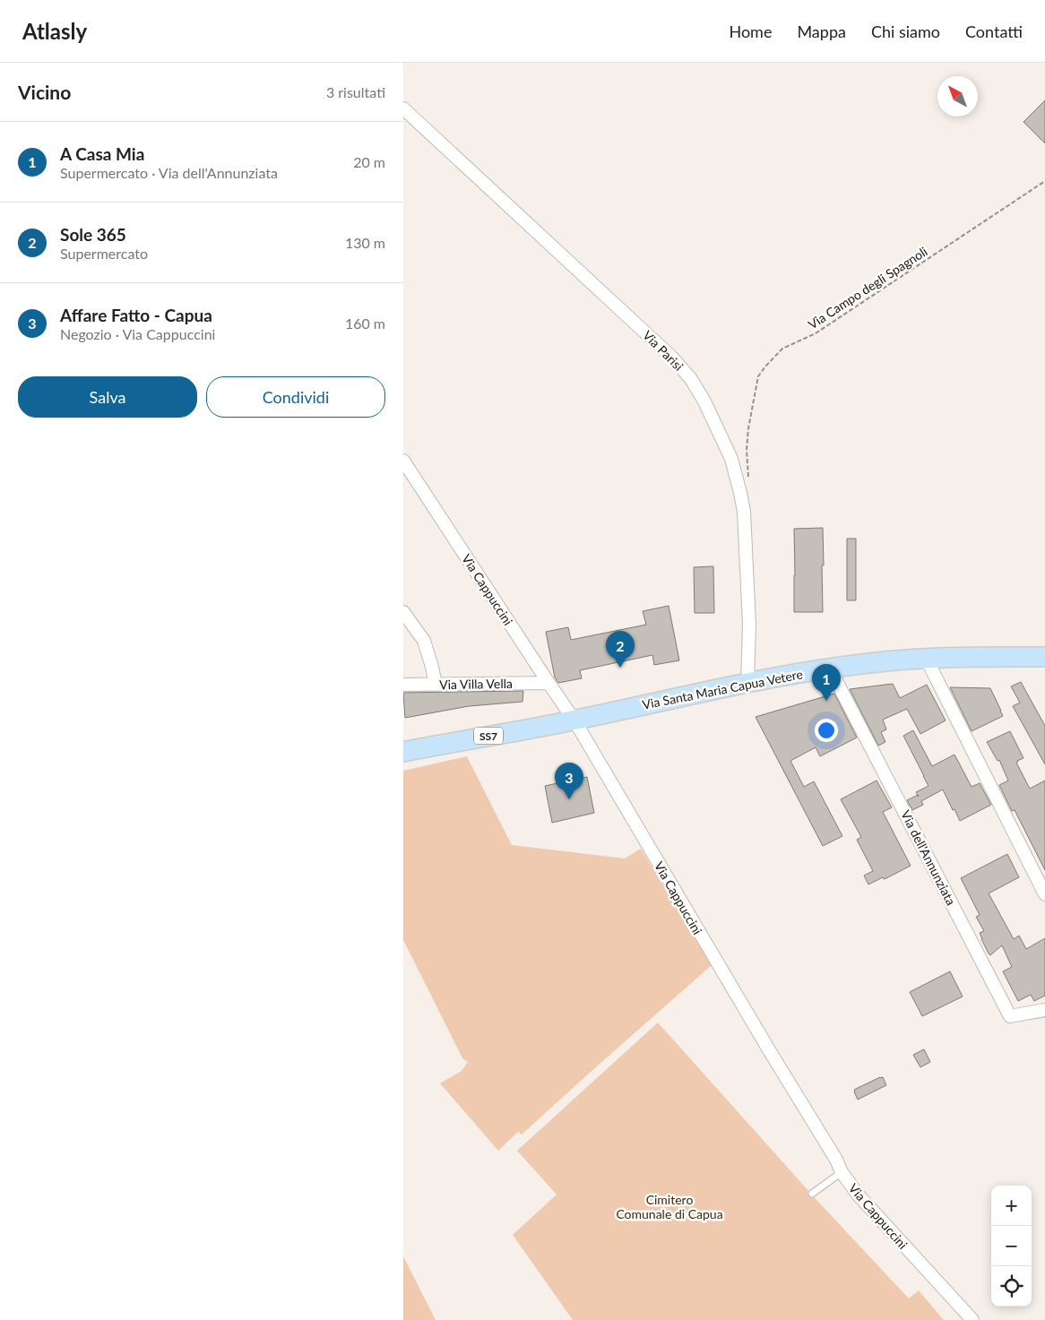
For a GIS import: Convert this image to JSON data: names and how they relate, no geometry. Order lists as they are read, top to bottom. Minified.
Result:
{"streets":{"main road":["Via Santa Maria Capua Vetere","SS7"],"street":["Via Parisi","Via Cappuccini","Via Villa Vella","Via dell'Annunziata"],"path":["Via Campo degli Spagnoli"]},"crossings":[["Via Campo degli Spagnoli","Via Parisi"],["Via Parisi","Via Santa Maria Capua Vetere"],["Via Cappuccini","Via Villa Vella"],["Via Cappuccini","Via Santa Maria Capua Vetere"],["Via Santa Maria Capua Vetere","Via dell'Annunziata"]],"parks":["Cimitero Comunale di Capua"],"north":"top left","page":{"header":"Atlasly","nav":["Home","Mappa","Chi siamo","Contatti"],"heading":["Vicino","3 risultati"],"list":[{"mark":"1","name":"A Casa Mia","note":"Supermercato · Via dell'Annunziata","value":"20 m"},{"mark":"2","name":"Sole 365","note":"Supermercato","value":"130 m"},{"mark":"3","name":"Affare Fatto - Capua","note":"Negozio · Via Cappuccini","value":"160 m"}],"buttons":["Salva","Condividi"],"pins":["2","1","3"],"map_buttons":["+","−"]}}
